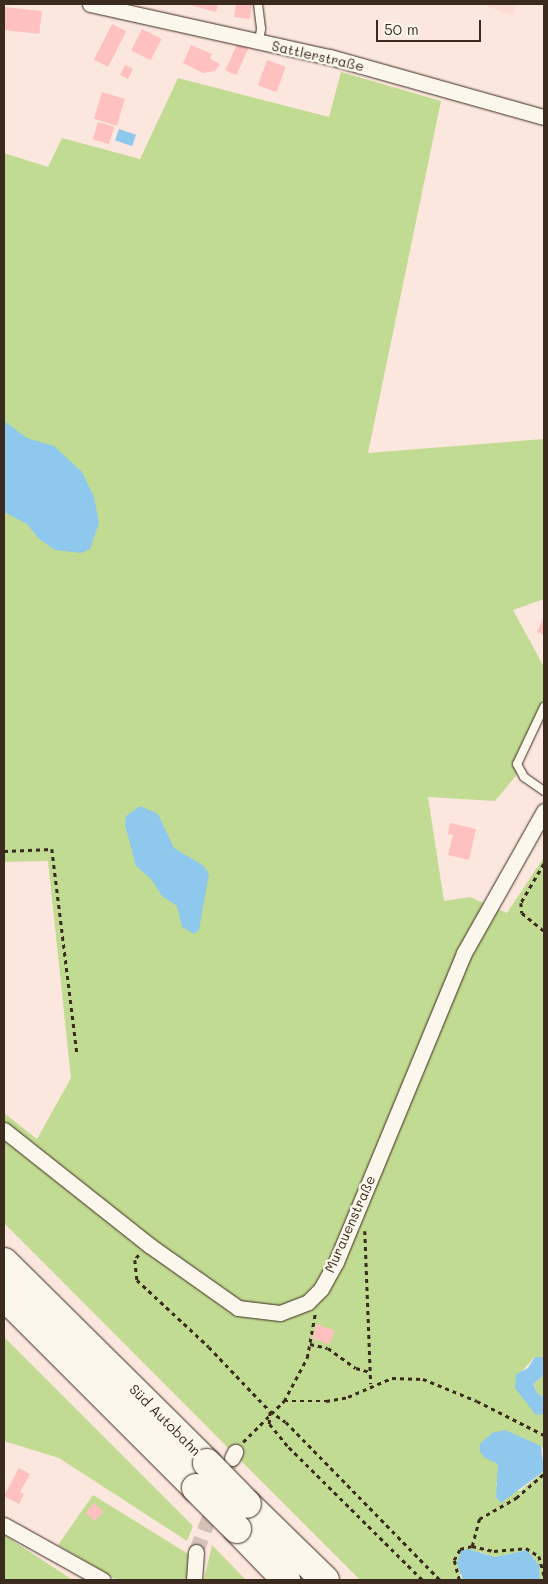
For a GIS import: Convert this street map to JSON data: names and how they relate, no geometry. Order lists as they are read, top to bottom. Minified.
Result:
{"streets":{"highway":["Süd Autobahn"],"street":["Sattlerstraße","Murauenstraße"]},"scale_bar":"50 m"}
